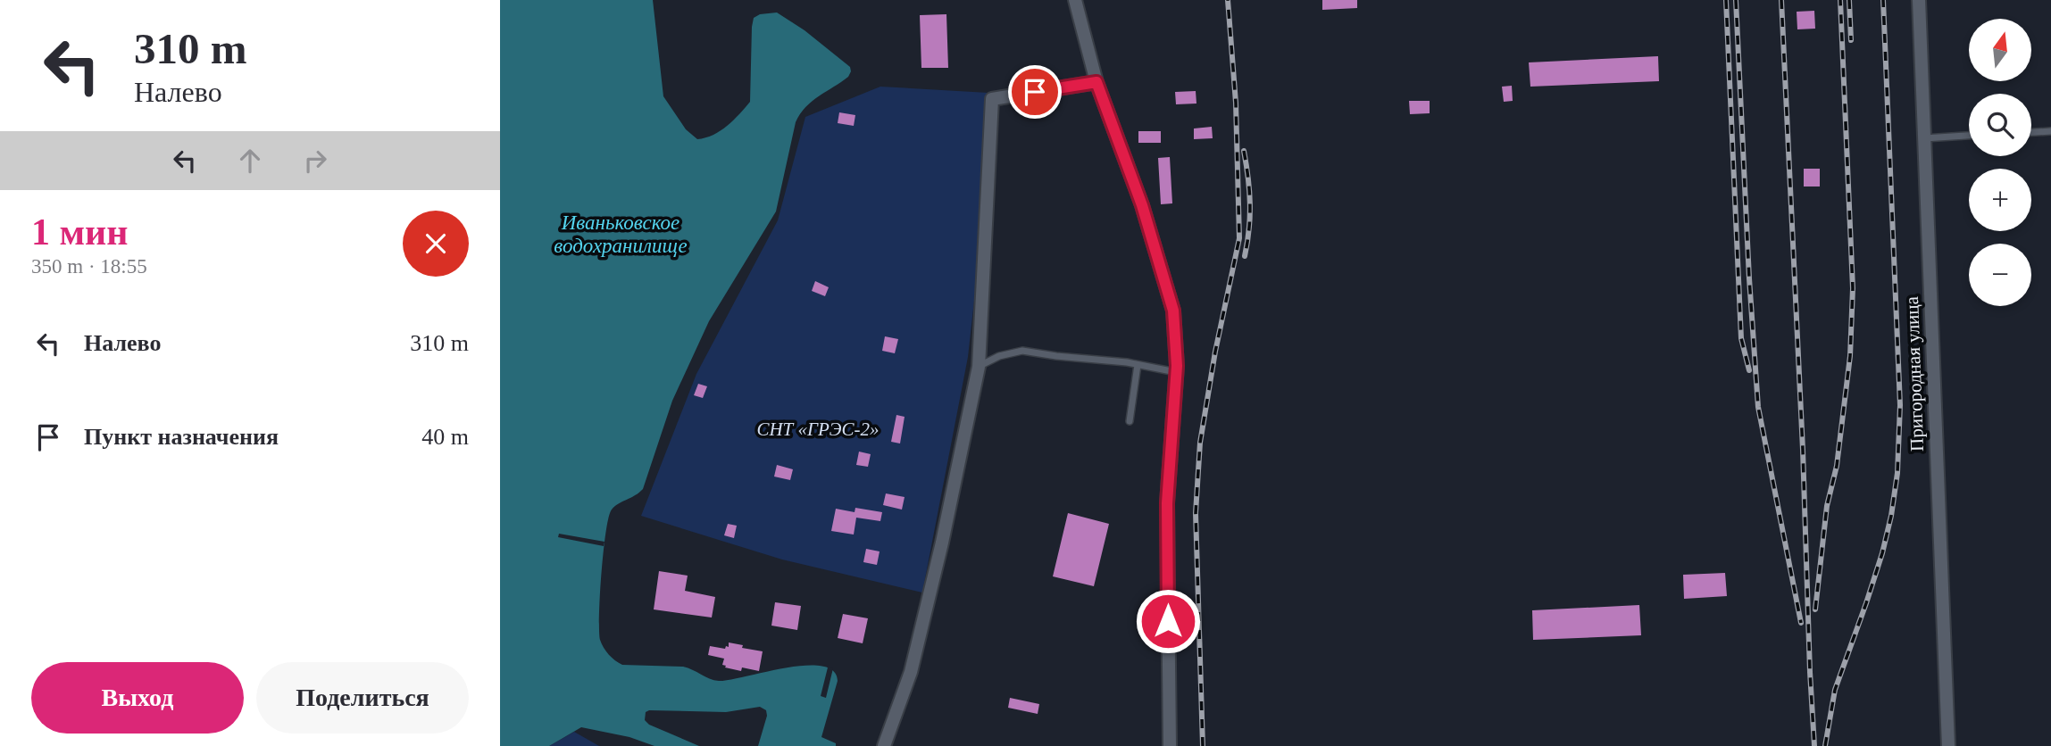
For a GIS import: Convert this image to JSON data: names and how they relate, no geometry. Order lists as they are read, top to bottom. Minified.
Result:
{"streets":{"street":["Пригородная улица"]},"water":["Иваньковское водохранилище"],"parks":["СНТ «ГРЭС-2»"],"north":"top","page":{"turn":["310 m","Налево"],"map_buttons":["+","−"],"heading":["1 мин","350 m · 18:55"],"list":[{"name":"Налево","value":"310 m"},{"name":"Пункт назначения","value":"40 m"}],"buttons":["Выход","Поделиться"]}}
